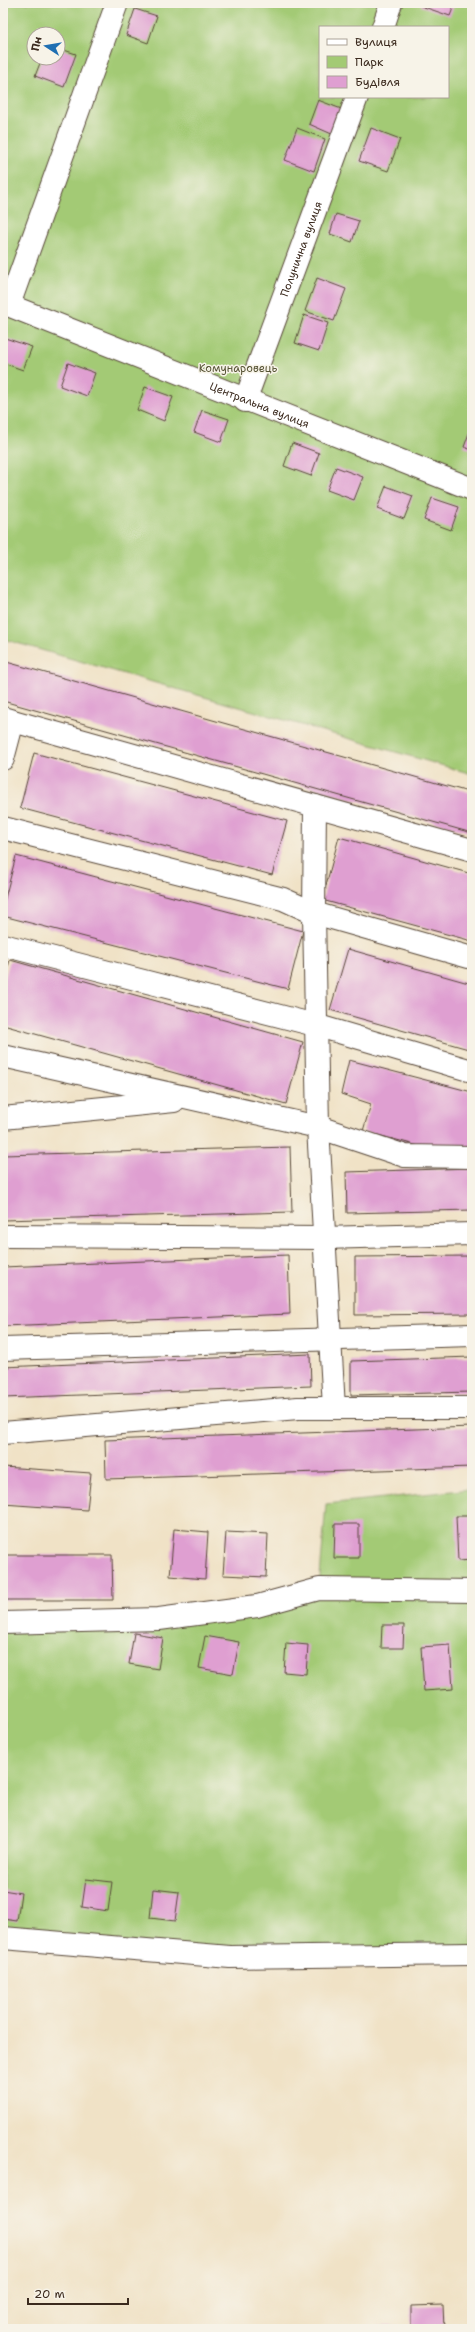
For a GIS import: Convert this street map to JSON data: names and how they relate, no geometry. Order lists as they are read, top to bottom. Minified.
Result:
{"streets":{"street":["Полунична вулиця","Центральна вулиця"]},"crossings":[["Полунична вулиця","Центральна вулиця"]],"parks":["Комунаровець"],"legend":["Вулиця","Парк","Будівля"],"scale_bar":"20 m","north":"left"}
